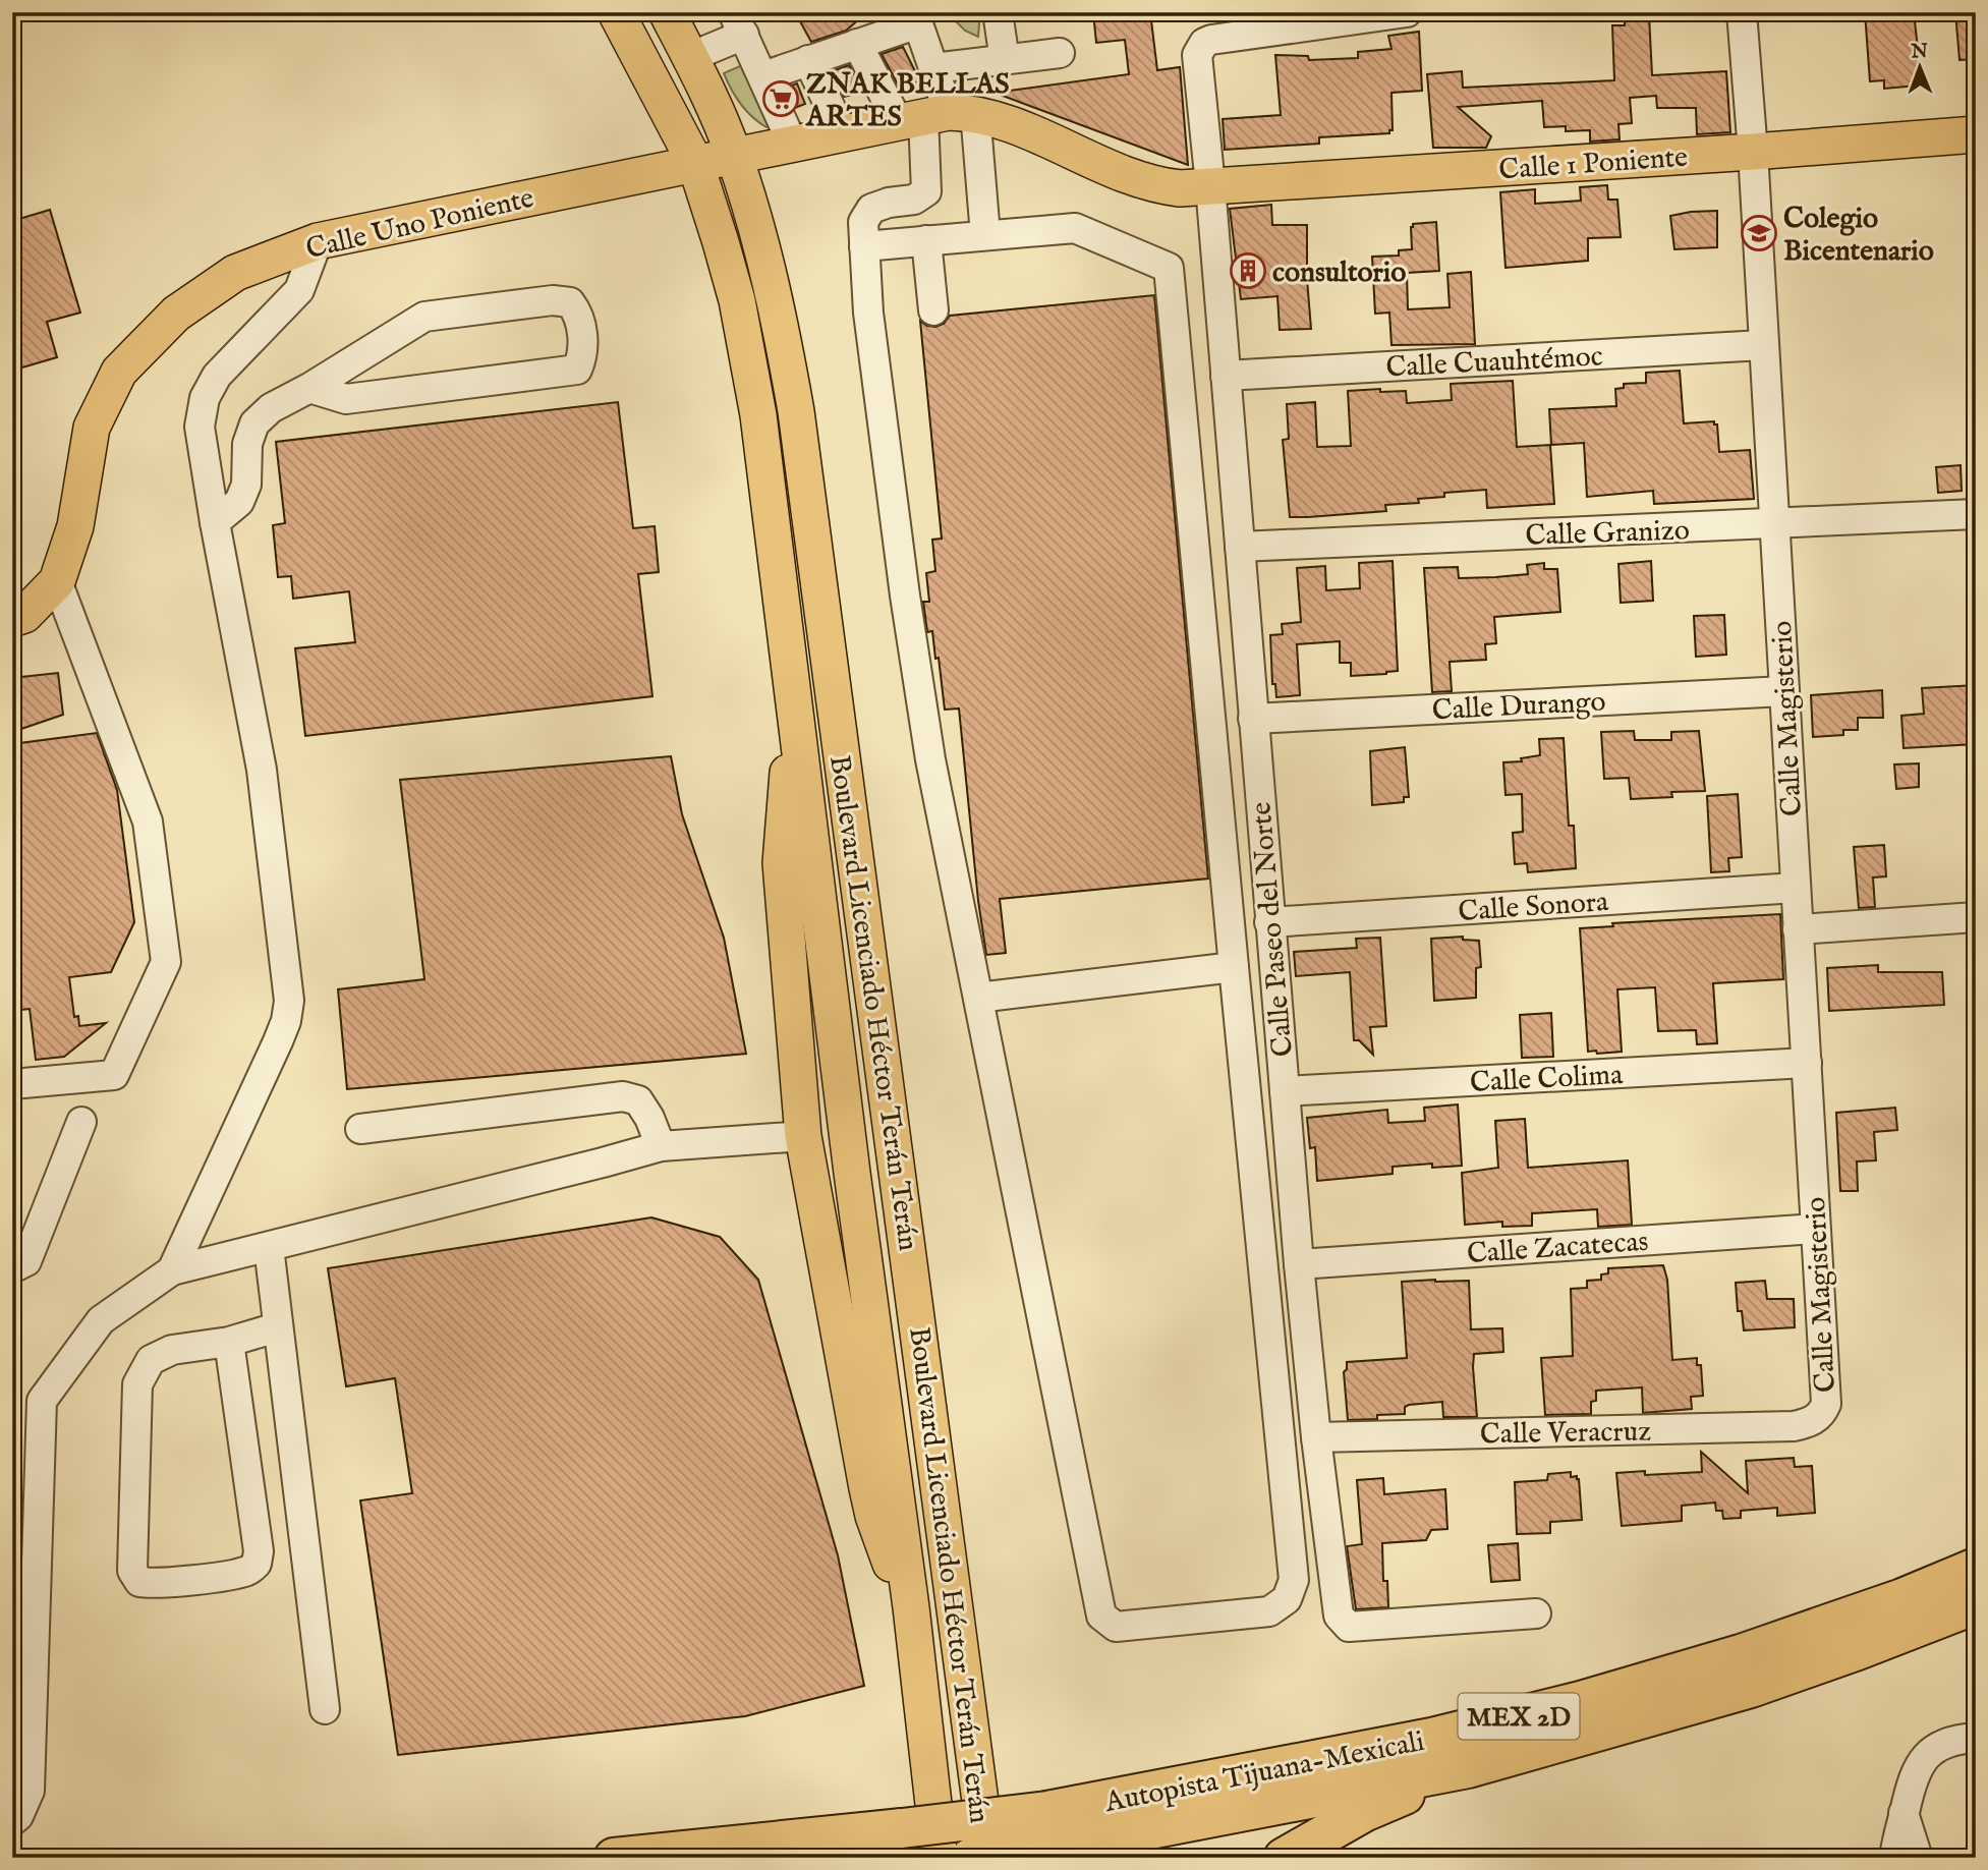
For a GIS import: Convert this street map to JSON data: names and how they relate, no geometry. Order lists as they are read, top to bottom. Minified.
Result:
{"streets":{"highway":["MEX 2D","Autopista Tijuana-Mexicali"],"main road":["Calle 1 Poniente","Calle Uno Poniente","Boulevard Licenciado Héctor Terán Terán"],"street":["Calle Cuauhtémoc","Calle Granizo","Calle Durango","Calle Magisterio","Calle Sonora","Calle Paseo del Norte","Calle Colima","Calle Zacatecas","Calle Veracruz"]},"crossings":[["Calle 1 Poniente","Calle Uno Poniente"],["Calle 1 Poniente","Calle Magisterio"],["Calle 1 Poniente","Calle Paseo del Norte"],["Calle Uno Poniente","Boulevard Licenciado Héctor Terán Terán"],["Calle Cuauhtémoc","Calle Magisterio"],["Calle Cuauhtémoc","Calle Paseo del Norte"],["Calle Granizo","Calle Magisterio"],["Calle Granizo","Calle Paseo del Norte"],["Calle Durango","Calle Magisterio"],["Calle Durango","Calle Paseo del Norte"],["Calle Magisterio","Calle Sonora"],["Calle Magisterio","Calle Colima"],["Calle Magisterio","Calle Zacatecas"],["Calle Magisterio","Calle Veracruz"],["Calle Sonora","Calle Paseo del Norte"],["Calle Paseo del Norte","Calle Colima"],["Calle Paseo del Norte","Calle Zacatecas"],["Calle Paseo del Norte","Calle Veracruz"]],"places":{"supermarket":["ZNAK BELLAS ARTES"],"school or university":["Colegio Bicentenario"],"building":["consultorio"]},"north":"top"}
